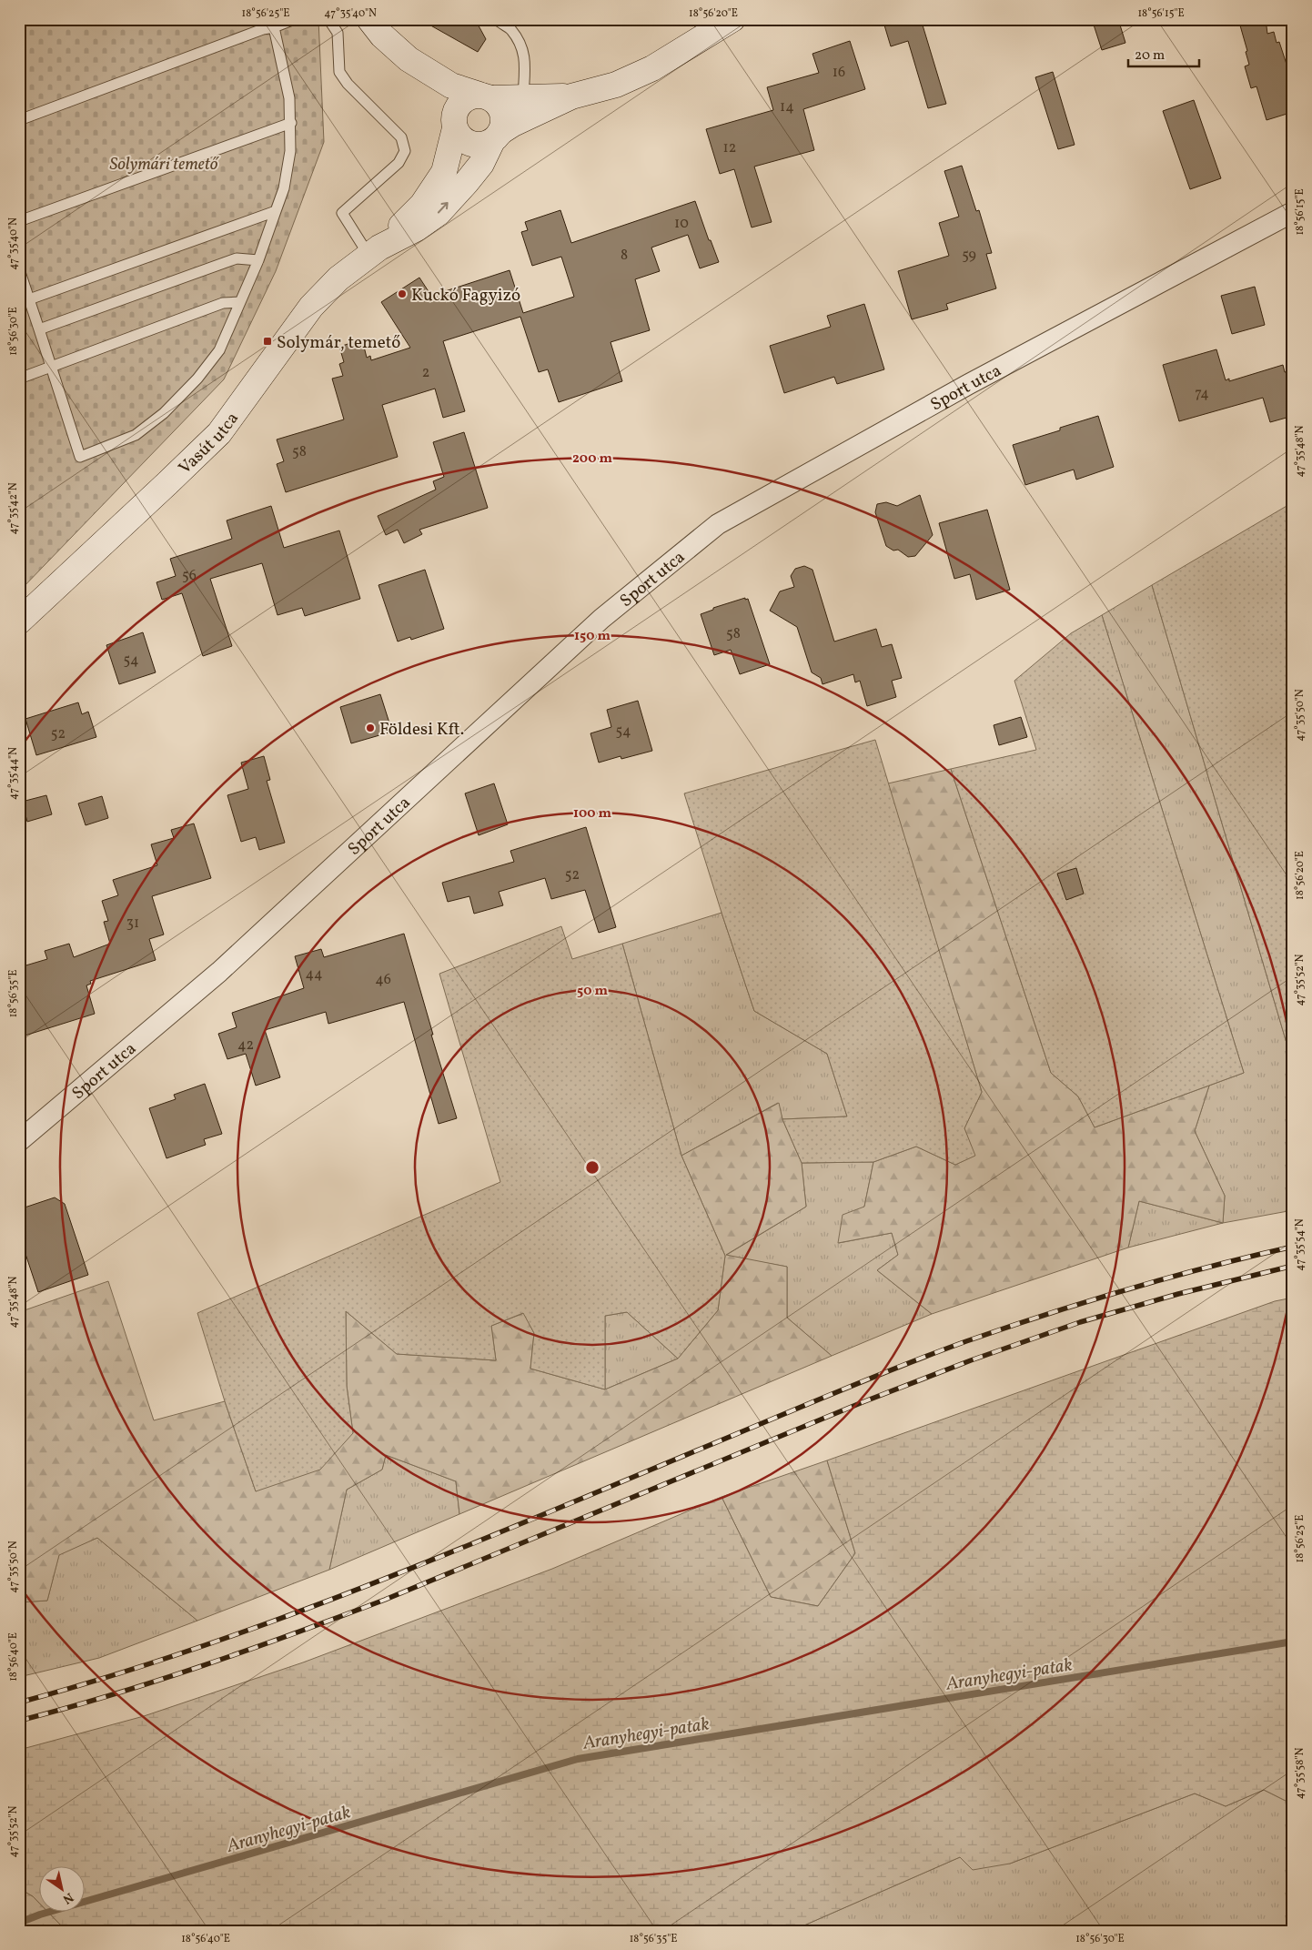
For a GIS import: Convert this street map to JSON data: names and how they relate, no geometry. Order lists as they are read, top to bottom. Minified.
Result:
{"streets":{"street":["Sport utca","Vasút utca"]},"water":["Aranyhegyi-patak"],"parks":["Solymári temető"],"places":{"other":["Kuckó Fagyizó","Földesi Kft."],"transit":["Solymár, temető"]},"house_numbers":["16","14","12","10","8","59","2","74","58","56","58","54","54","52","52","31","44","46","42"],"scale_bar":"20 m","north":"bottom right","coordinates":["18°56'25\"E","47°35'40\"N","18°56'20\"E","18°56'15\"E","18°56'30\"E","47°35'48\"N","47°35'42\"N","47°35'50\"N","47°35'44\"N","47°35'52\"N","18°56'35\"E","47°35'54\"N","18°56'40\"E","47°35'58\"N"],"rings":["200 m","150 m","100 m","50 m"]}
